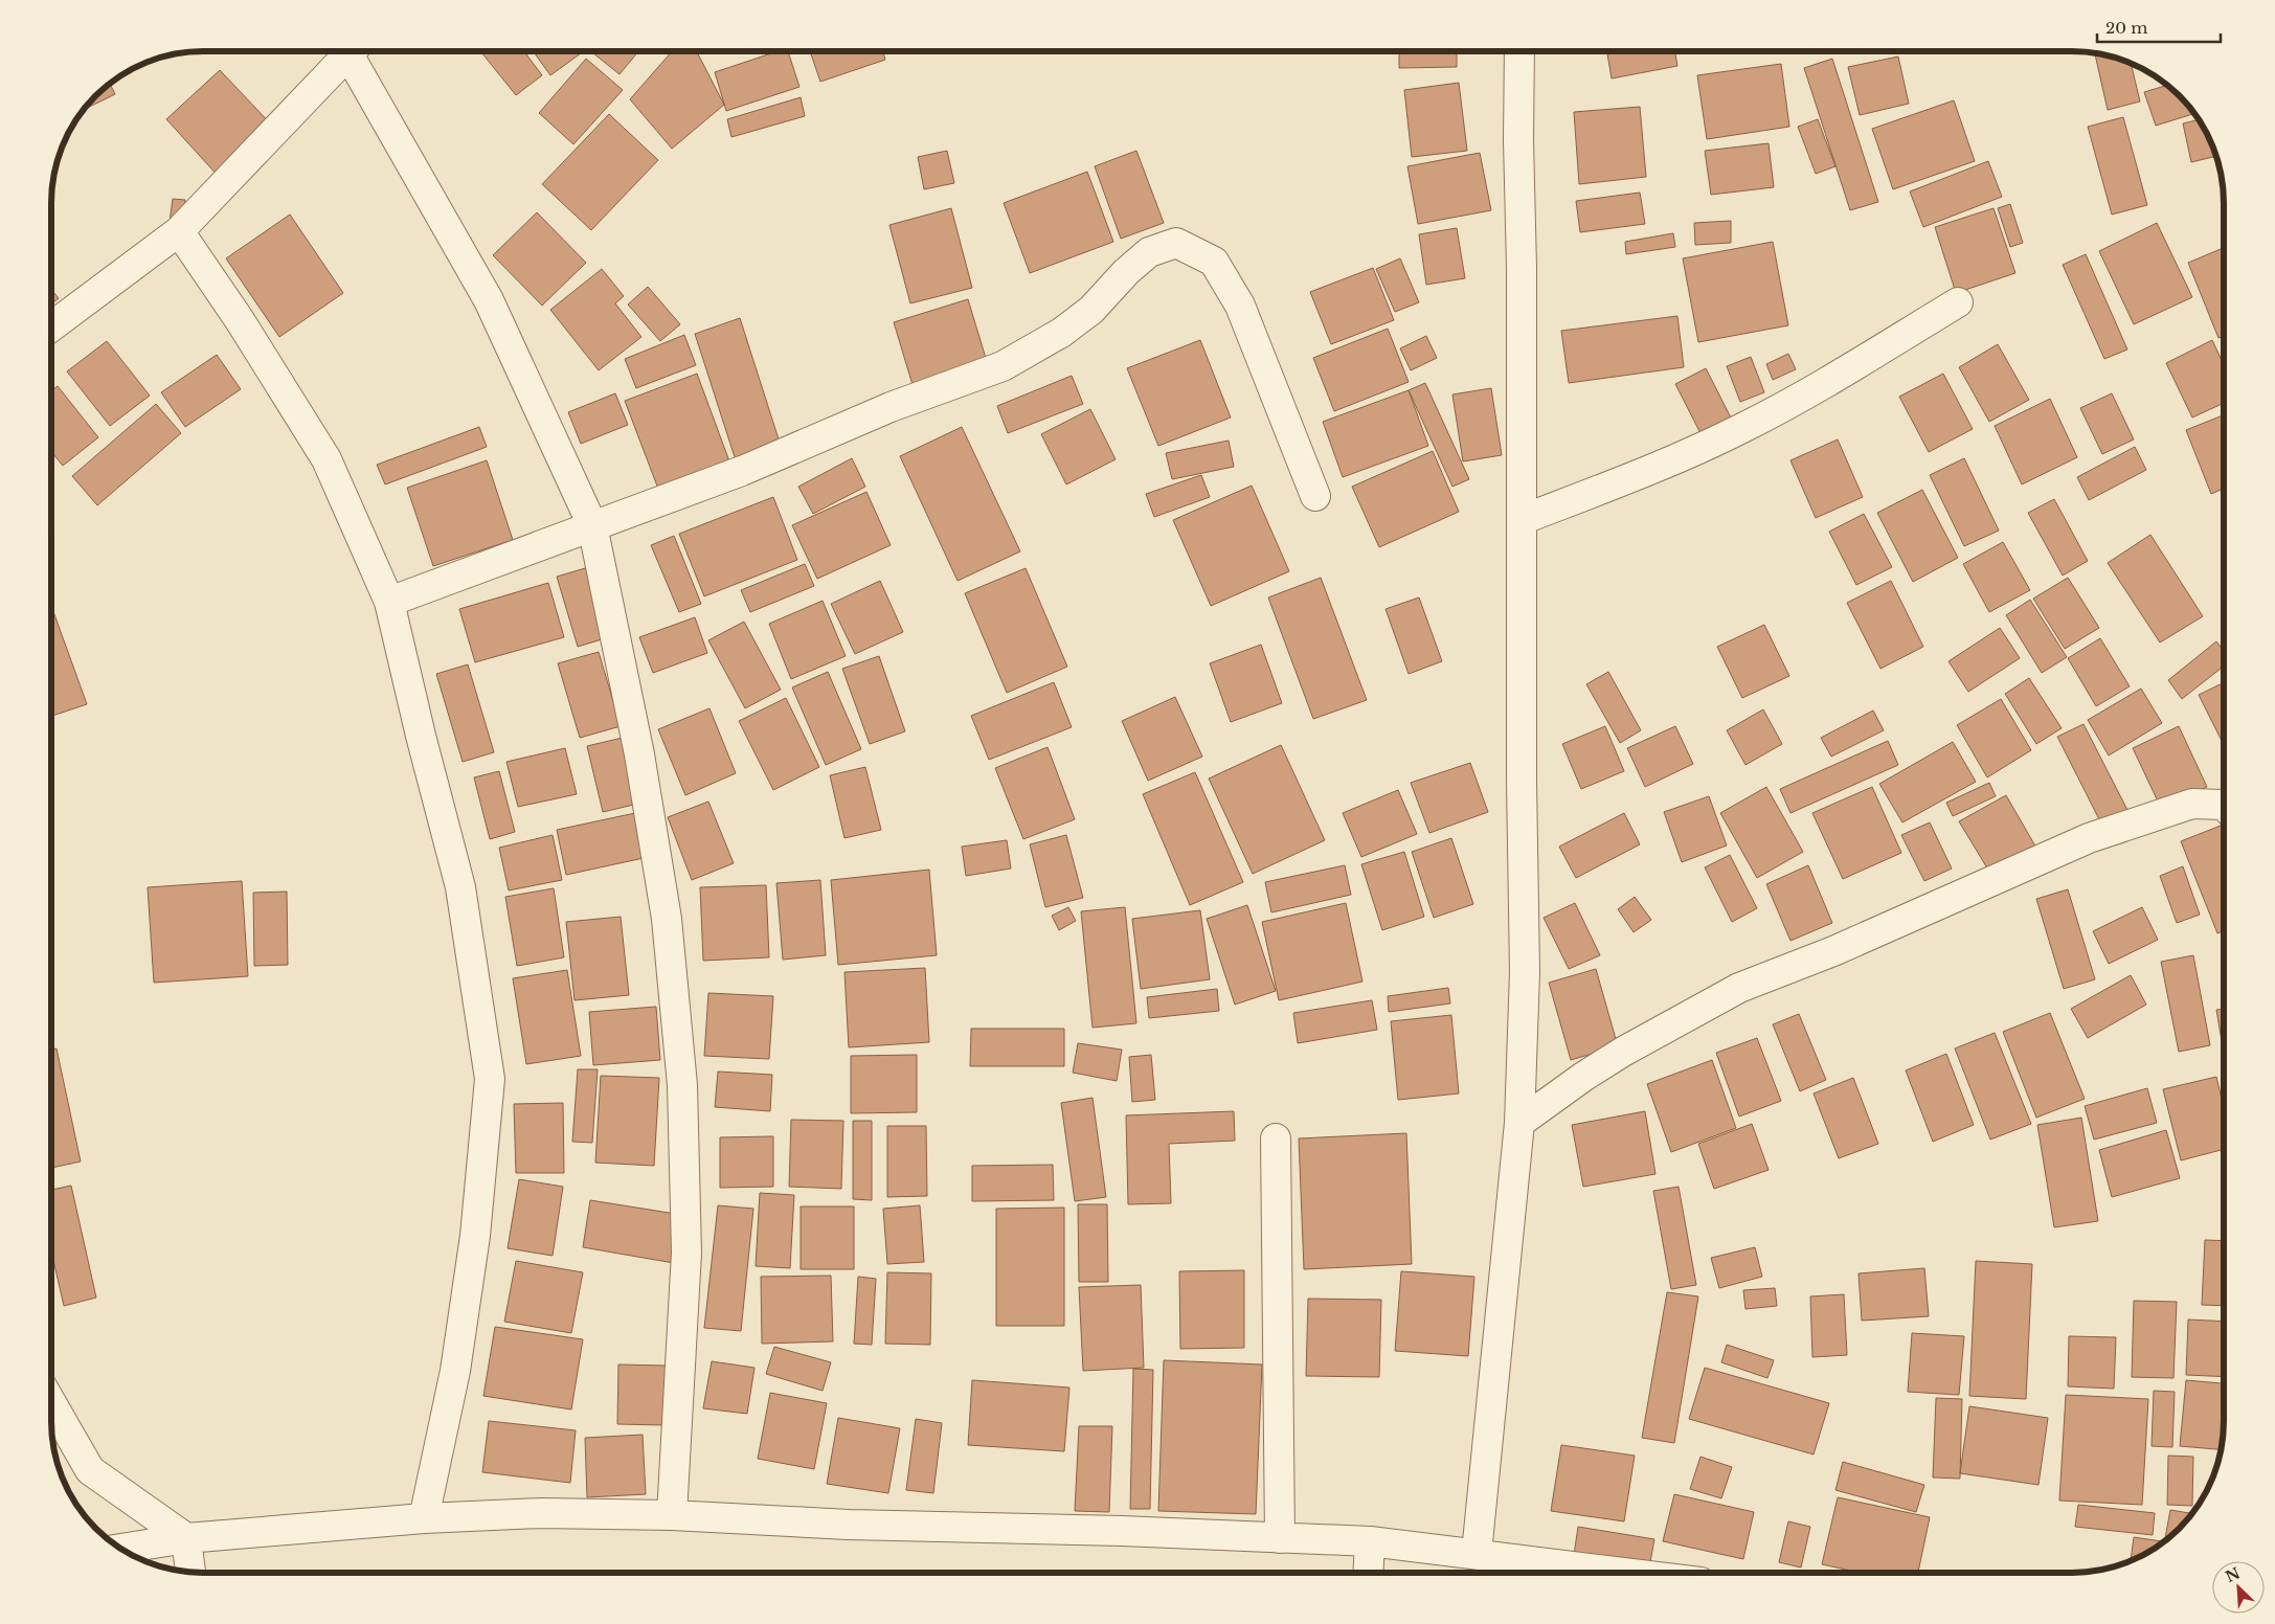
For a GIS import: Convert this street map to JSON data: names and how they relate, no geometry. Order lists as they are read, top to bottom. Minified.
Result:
{"scale_bar":"20 m","north":"top left"}
